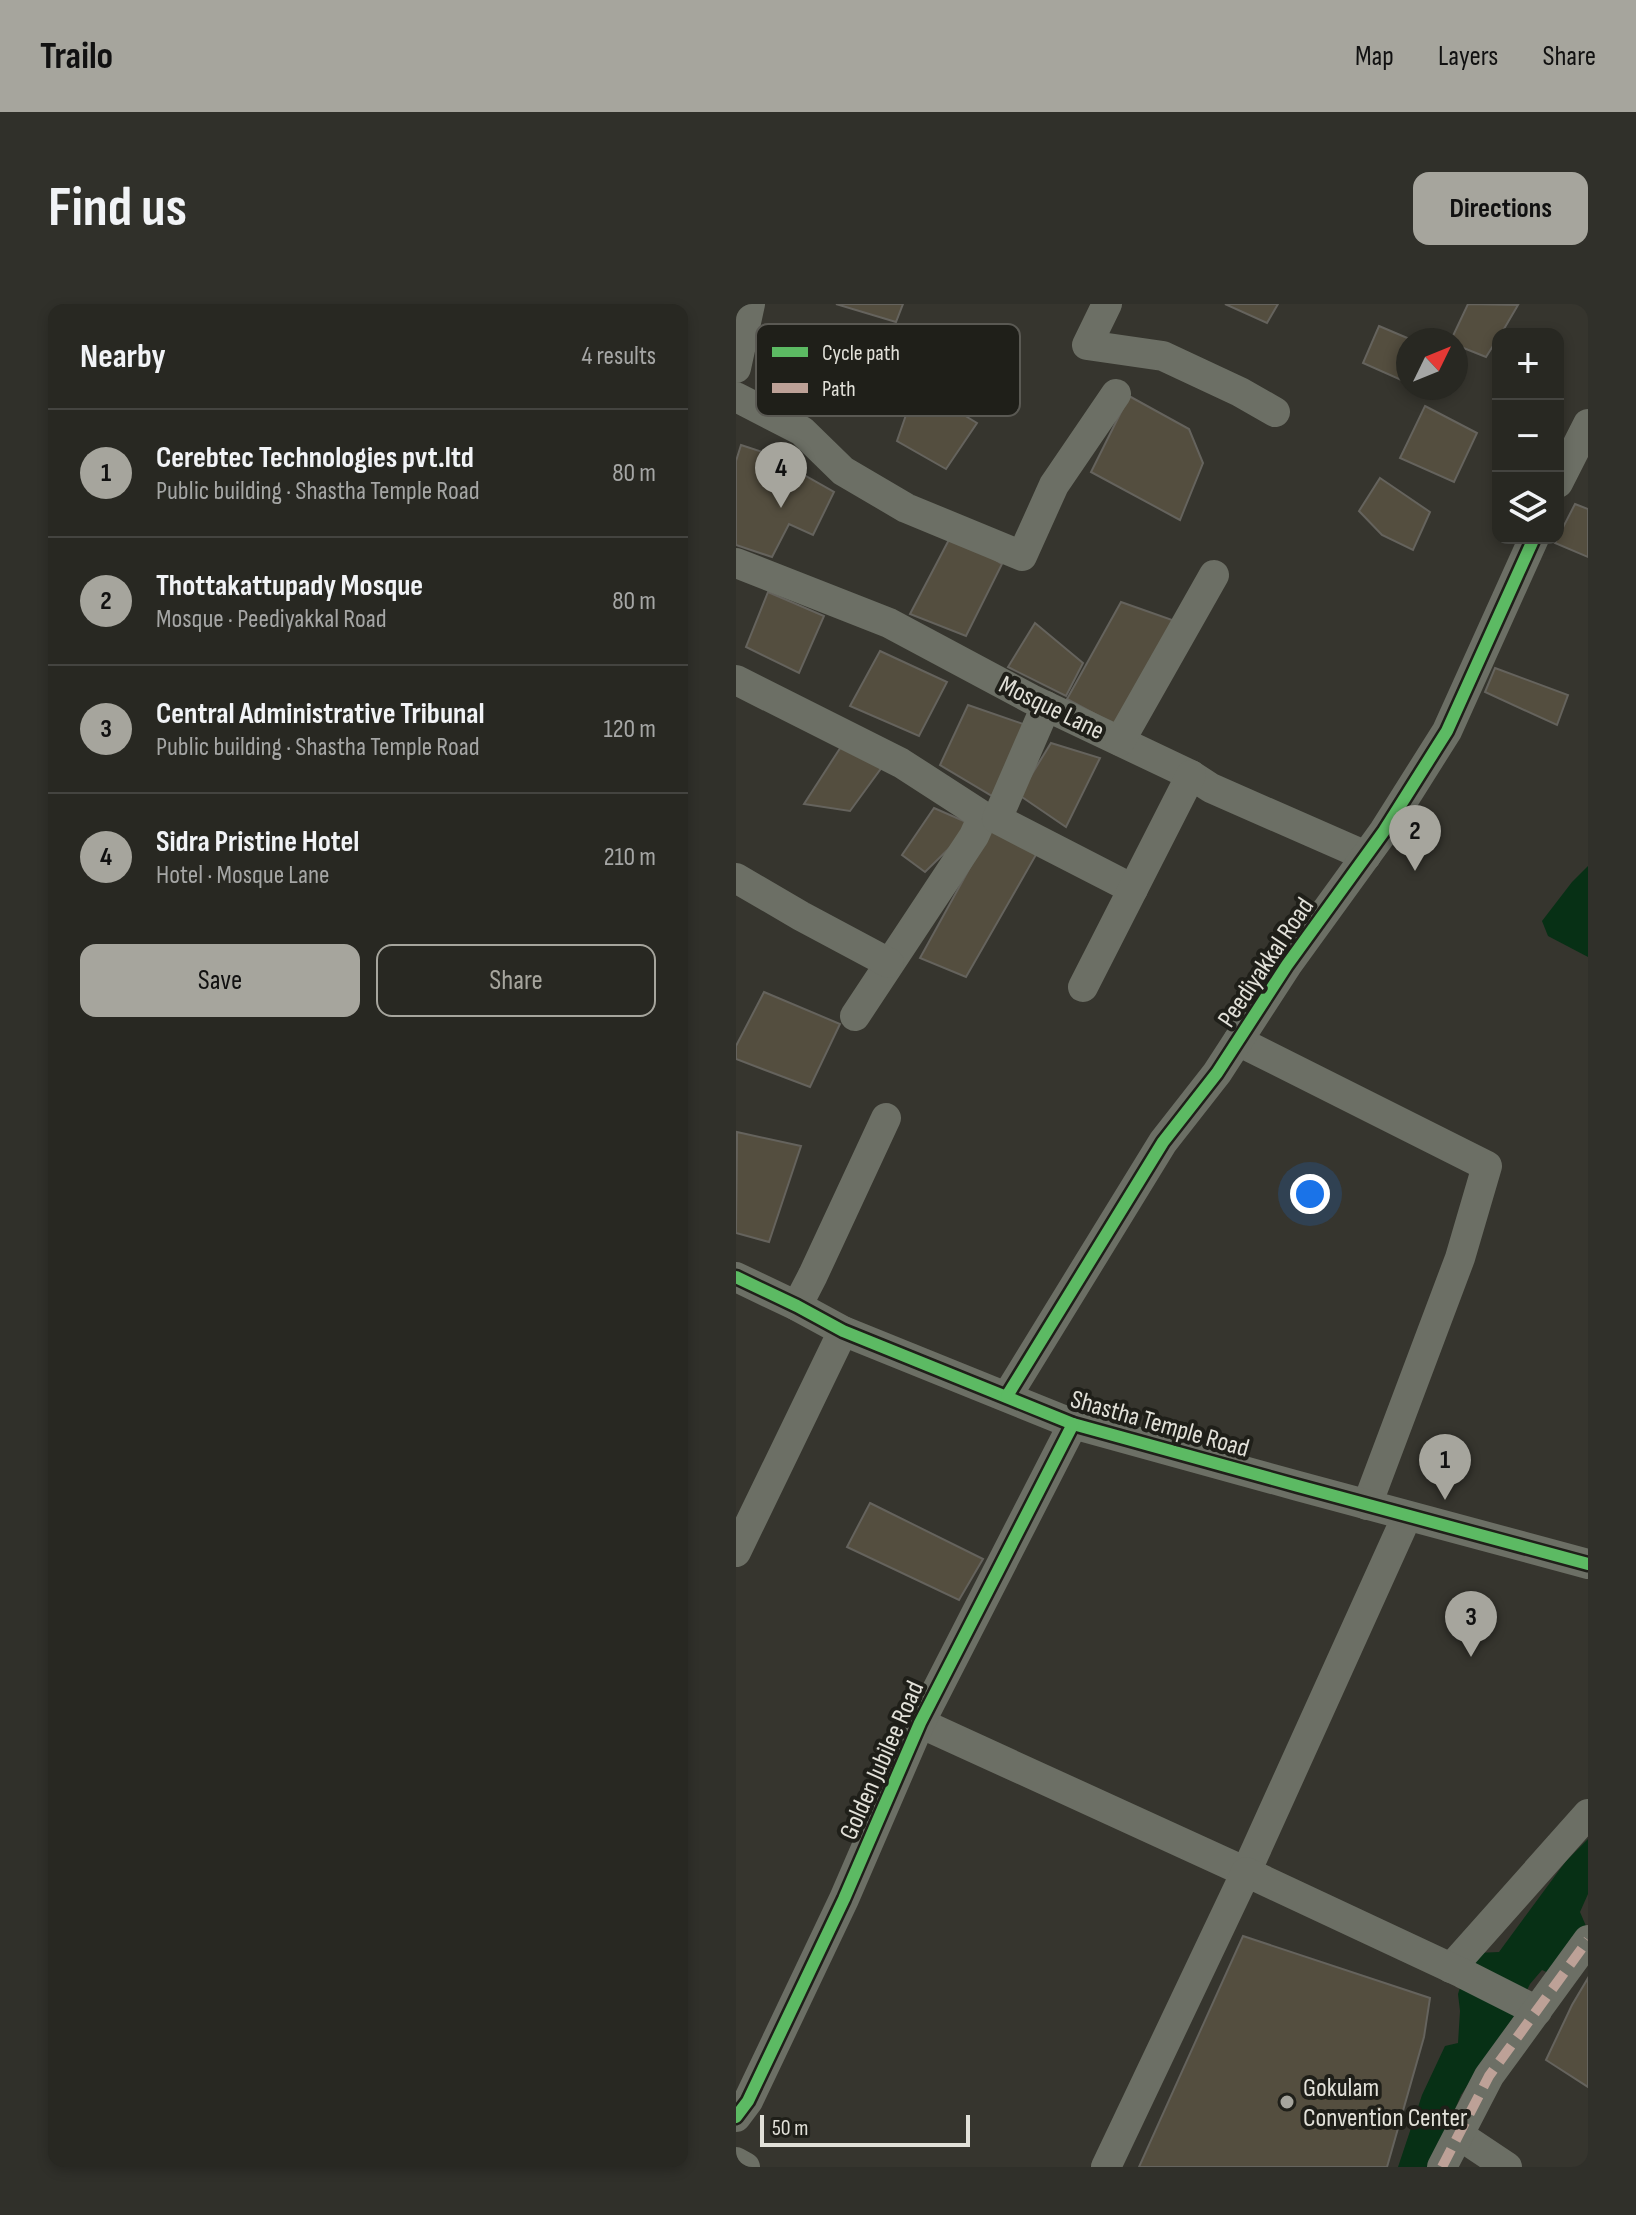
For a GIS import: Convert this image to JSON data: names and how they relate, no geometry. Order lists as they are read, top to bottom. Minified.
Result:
{"streets":{"street":["Mosque Lane","Peediyakkal Road","Shastha Temple Road","Golden Jubilee Road"]},"crossings":[["Mosque Lane","Peediyakkal Road"],["Peediyakkal Road","Shastha Temple Road"],["Shastha Temple Road","Golden Jubilee Road"]],"places":["Gokulam Convention Center"],"legend":["Cycle path","Path"],"scale_bar":"50 m","north":"top right","page":{"header":"Trailo","nav":["Map","Layers","Share"],"buttons":["Directions",["Save","Share"]],"title":"Find us","heading":["Nearby","4 results"],"map_buttons":["+","−"],"list":[{"mark":"1","name":"Cerebtec Technologies pvt.ltd","note":"Public building · Shastha Temple Road","value":"80 m"},{"mark":"2","name":"Thottakattupady Mosque","note":"Mosque · Peediyakkal Road","value":"80 m"},{"mark":"3","name":"Central Administrative Tribunal","note":"Public building · Shastha Temple Road","value":"120 m"},{"mark":"4","name":"Sidra Pristine Hotel","note":"Hotel · Mosque Lane","value":"210 m"}],"pins":["4","2","1","3"],"scale":"50 m"}}
